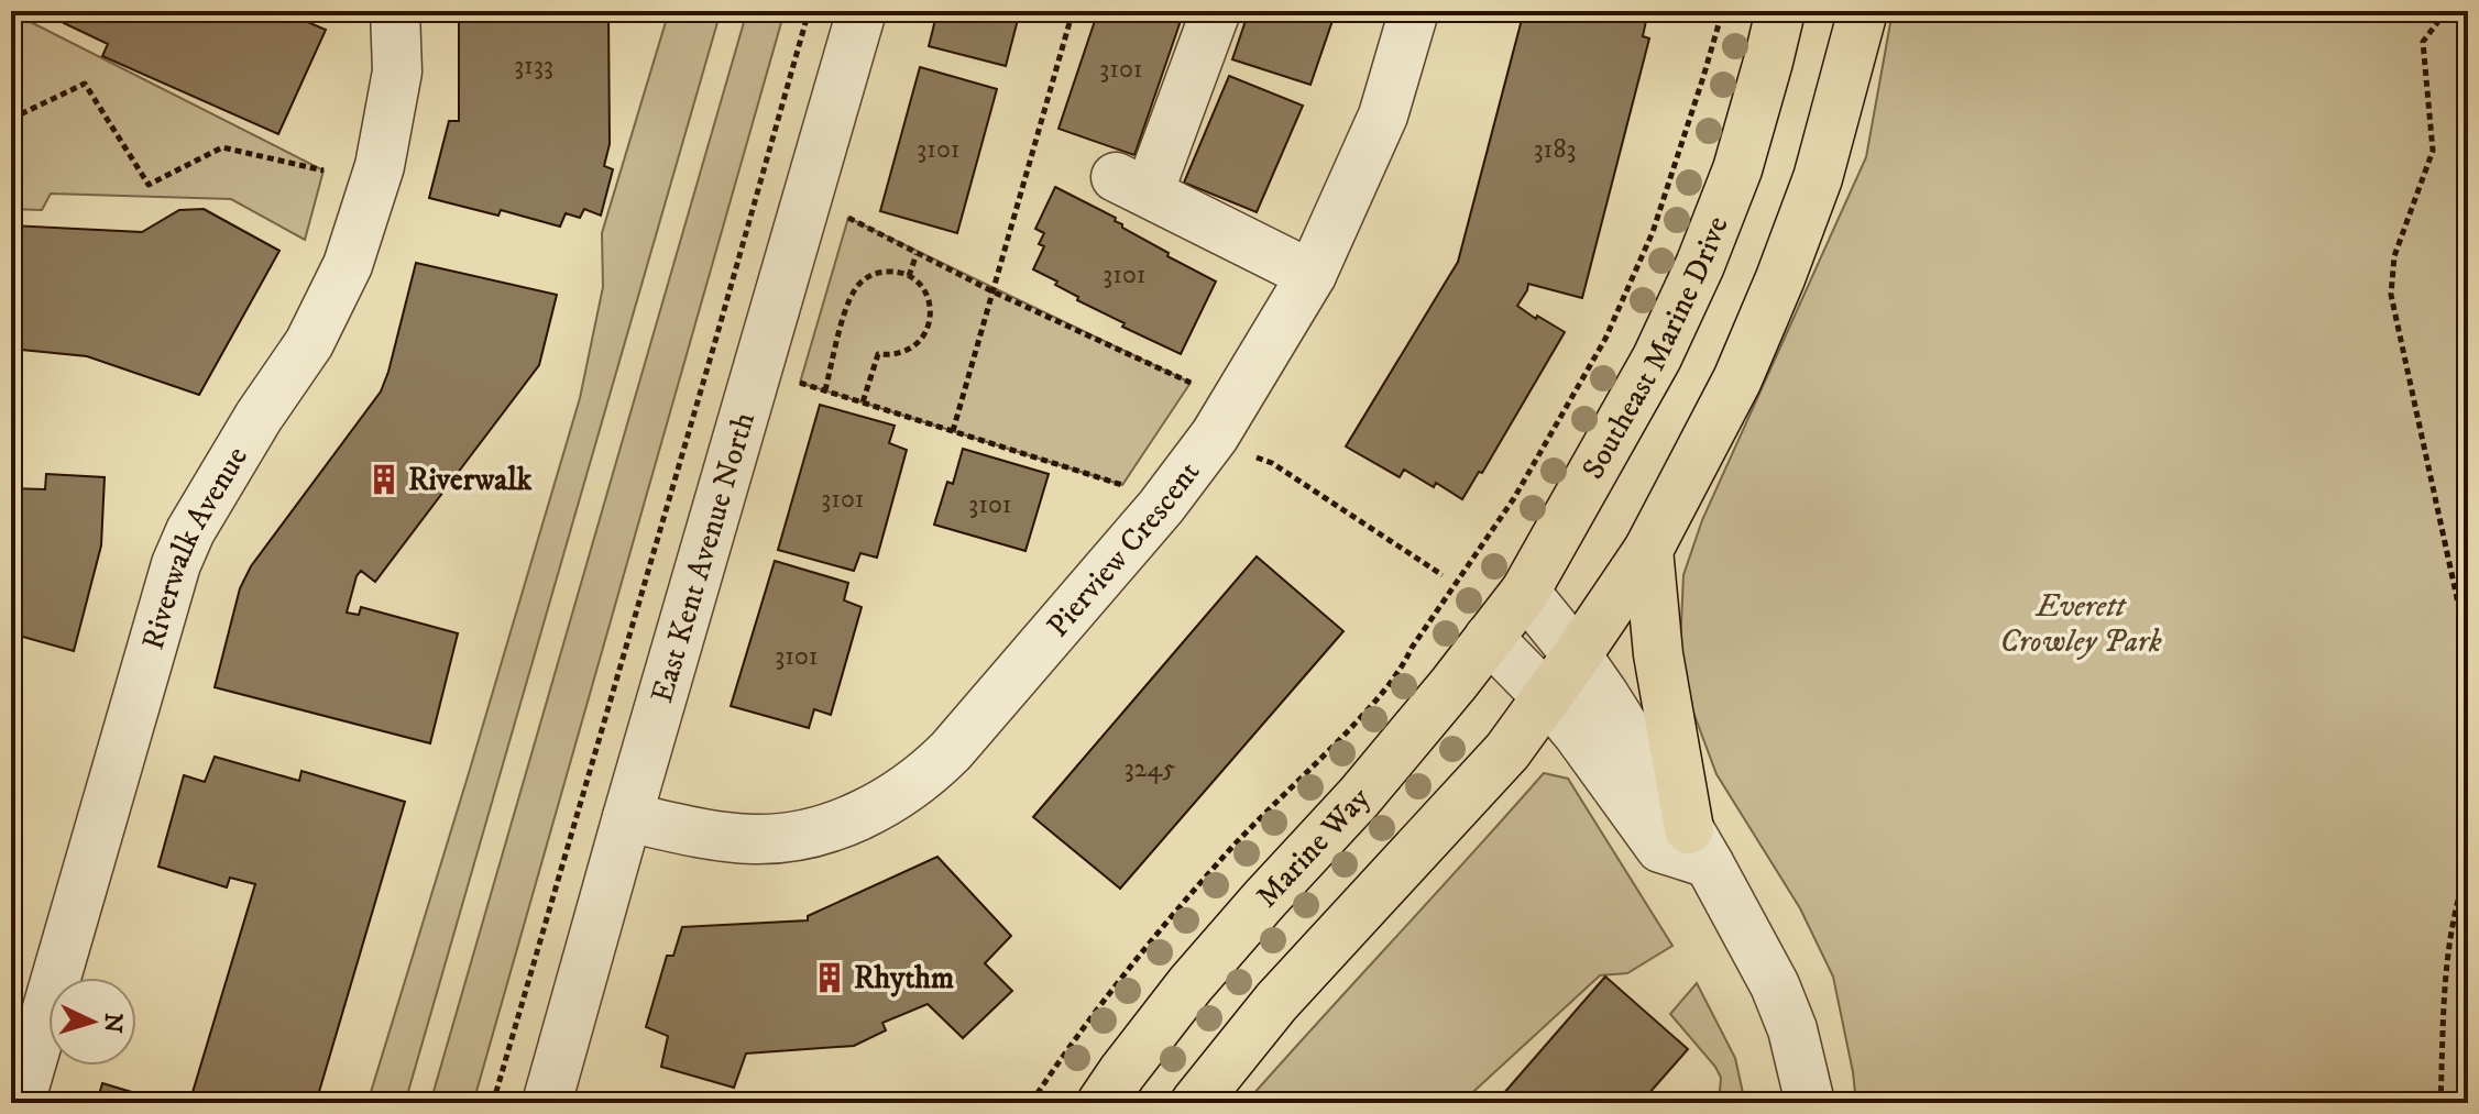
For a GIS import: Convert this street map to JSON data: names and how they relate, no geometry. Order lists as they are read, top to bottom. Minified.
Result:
{"streets":{"main road":["Southeast Marine Drive","Marine Way"],"street":["Pierview Crescent","Riverwalk Avenue","East Kent Avenue North"]},"crossings":[["Southeast Marine Drive","Marine Way"],["Pierview Crescent","East Kent Avenue North"]],"parks":["Everett Crowley Park"],"places":{"building":["Riverwalk","Rhythm"]},"house_numbers":["3133","3101","3101","3183","3101","3101","3101","3101","3245"],"north":"right"}
